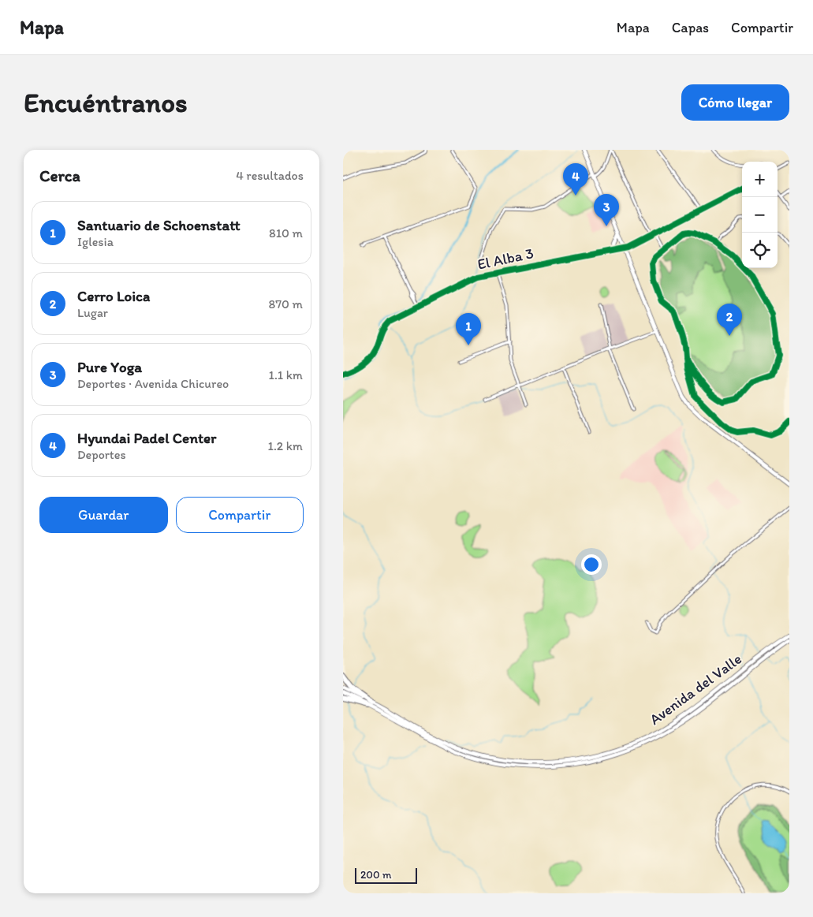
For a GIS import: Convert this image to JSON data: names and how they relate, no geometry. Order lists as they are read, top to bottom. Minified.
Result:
{"streets":{"main road":["Avenida del Valle"],"street":["El Alba 3"]},"scale_bar":"200 m","page":{"header":"Mapa","nav":["Mapa","Capas","Compartir"],"buttons":["Cómo llegar",["Guardar","Compartir"]],"title":"Encuéntranos","heading":["Cerca","4 resultados"],"map_buttons":["+","−"],"pins":["4","3","2","1"],"list":[{"mark":"1","name":"Santuario de Schoenstatt","note":"Iglesia","value":"810 m"},{"mark":"2","name":"Cerro Loica","note":"Lugar","value":"870 m"},{"mark":"3","name":"Pure Yoga","note":"Deportes · Avenida Chicureo","value":"1.1 km"},{"mark":"4","name":"Hyundai Padel Center","note":"Deportes","value":"1.2 km"}],"scale":"200 m"}}
